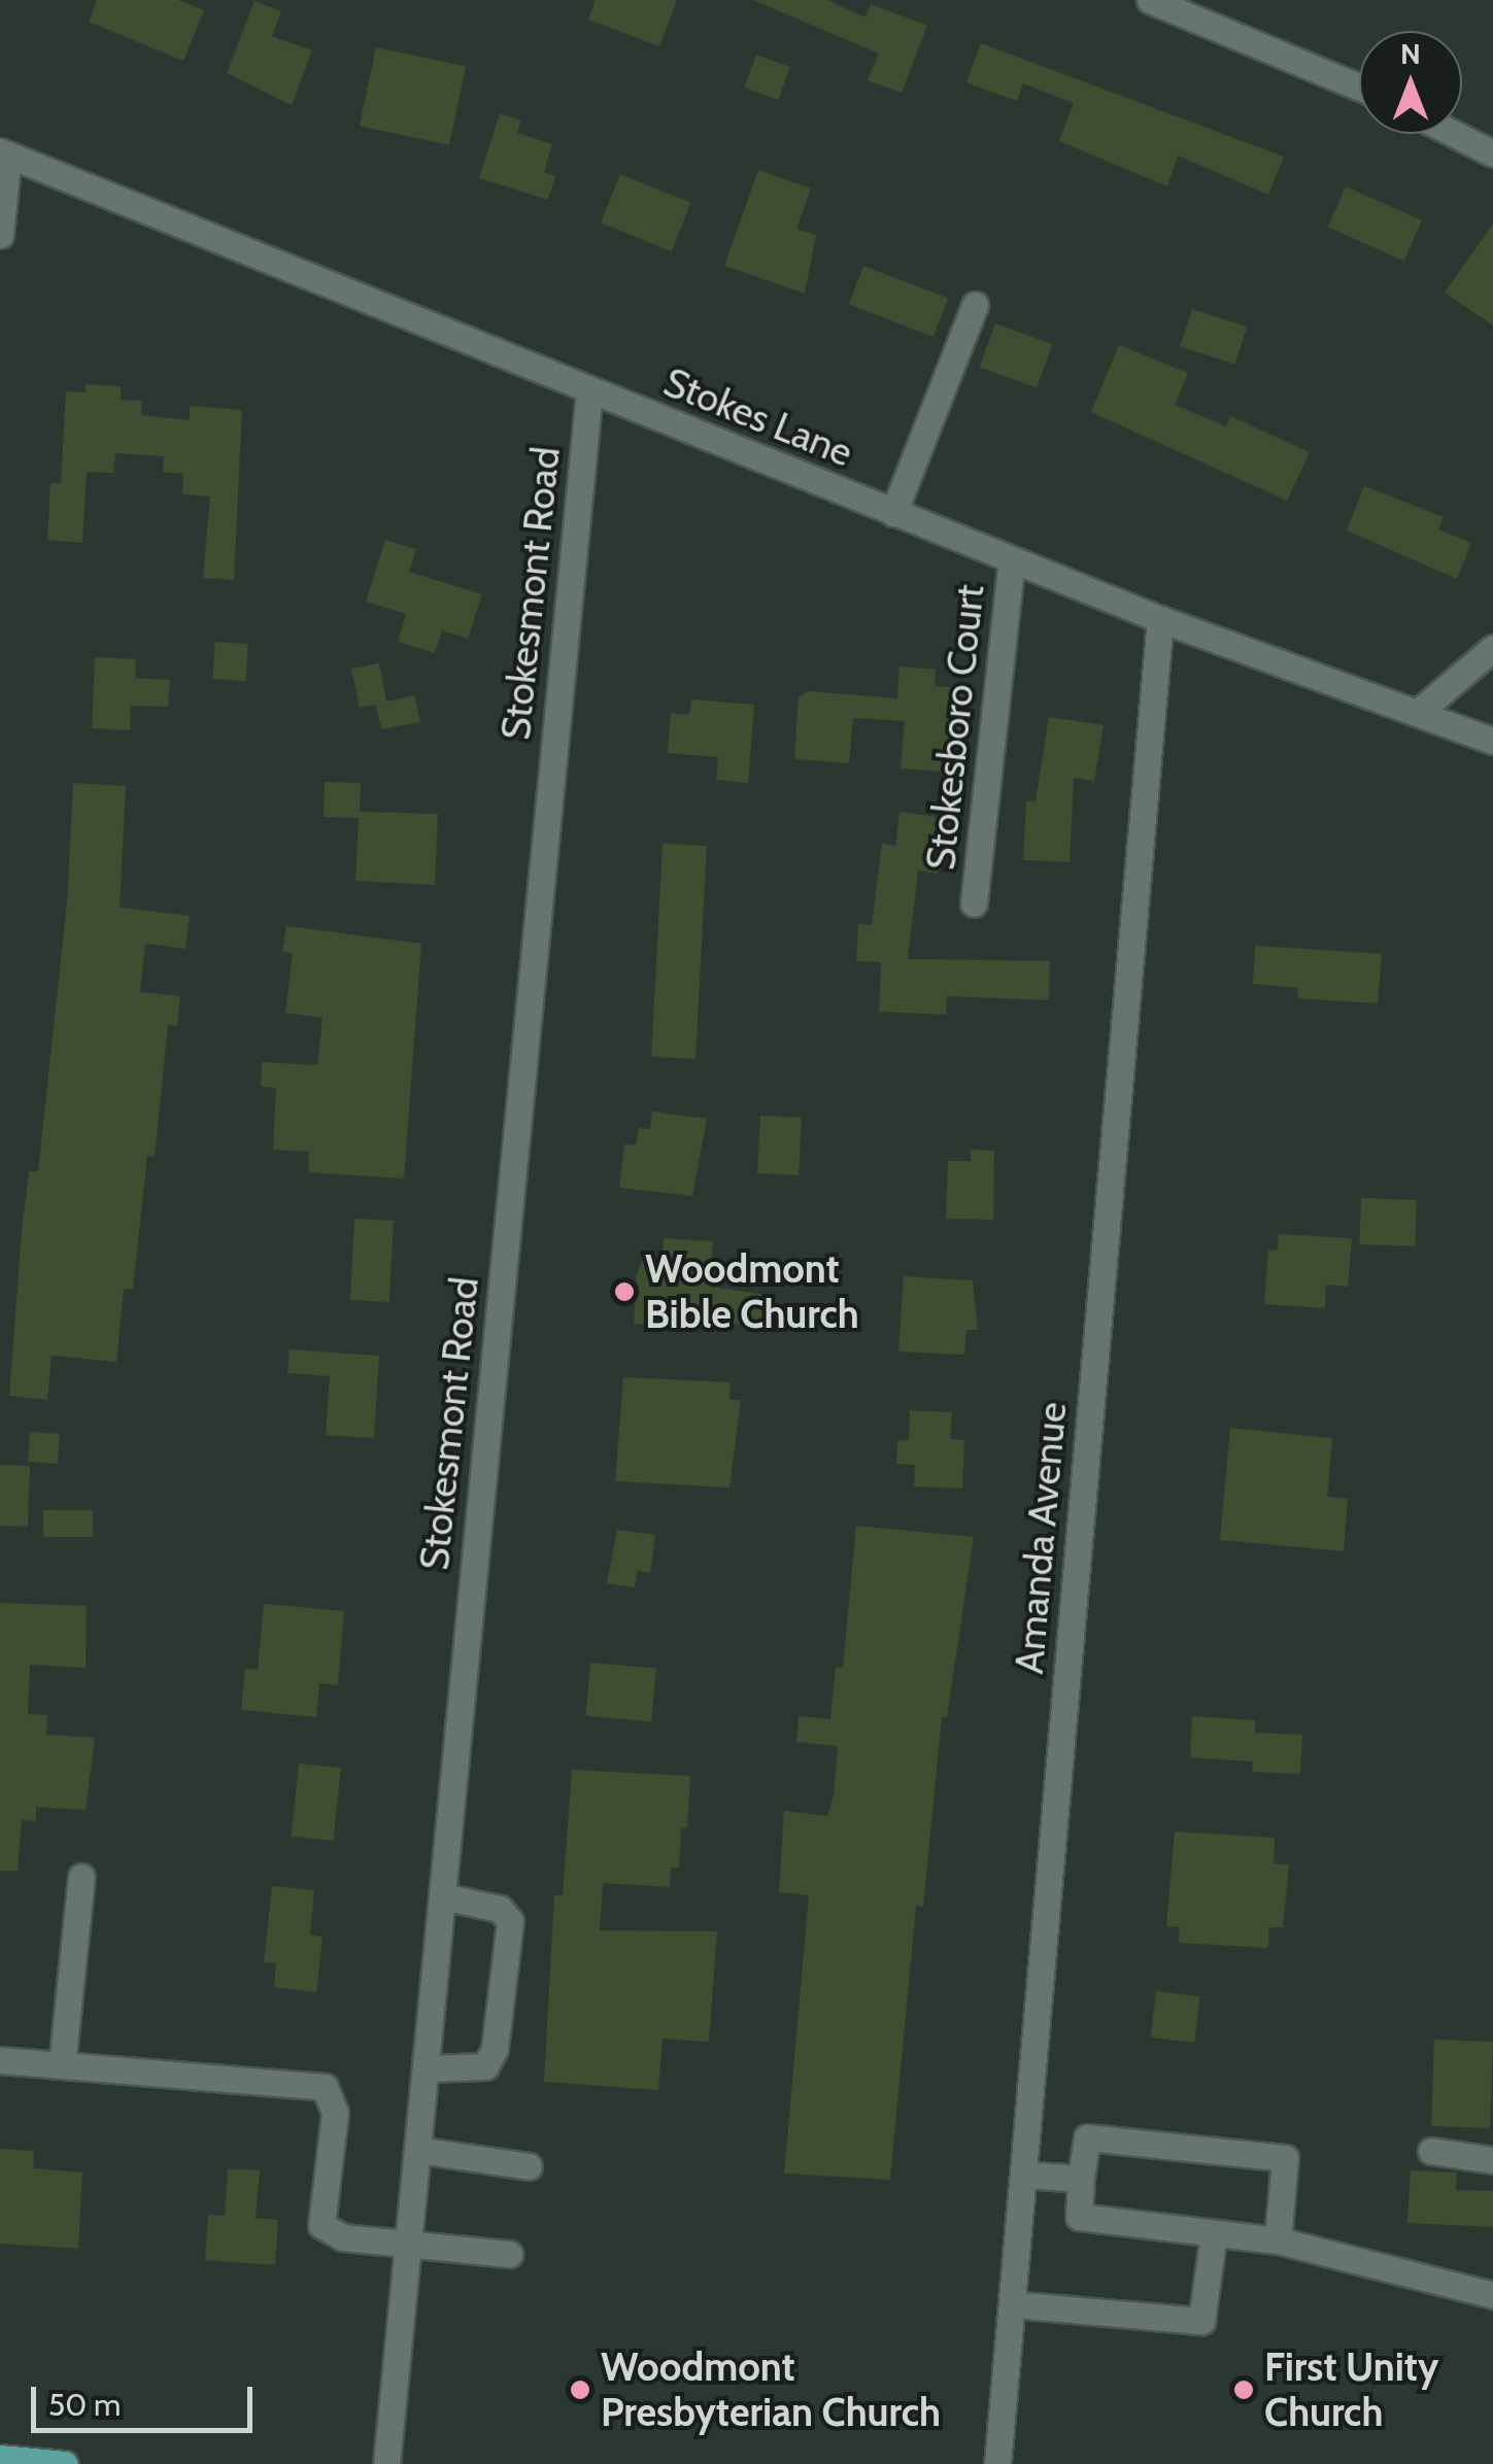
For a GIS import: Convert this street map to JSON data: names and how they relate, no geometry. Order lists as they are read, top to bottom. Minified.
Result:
{"streets":{"street":["Stokes Lane","Stokesmont Road","Stokesboro Court","Amanda Avenue"]},"crossings":[["Stokes Lane","Stokesmont Road"],["Stokes Lane","Stokesboro Court"],["Stokes Lane","Amanda Avenue"]],"places":["Woodmont Bible Church","Woodmont Presbyterian Church","First Unity Church"],"scale_bar":"50 m","north":"top"}
